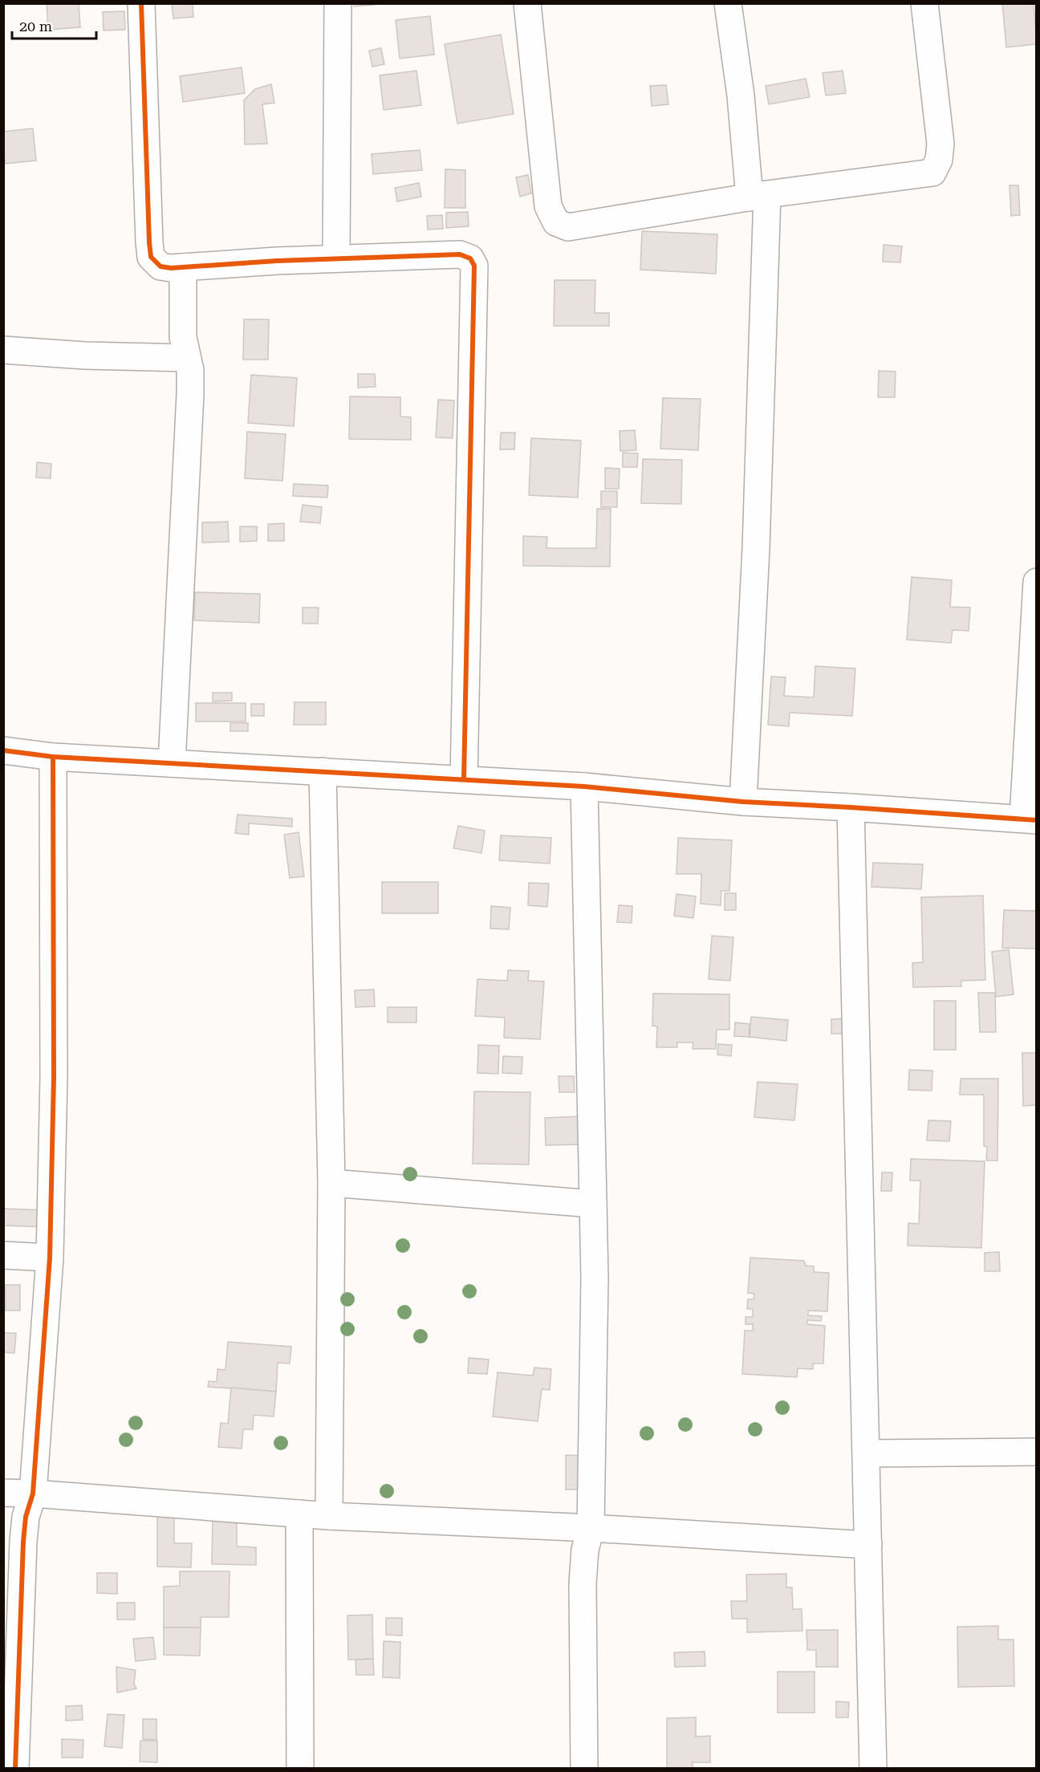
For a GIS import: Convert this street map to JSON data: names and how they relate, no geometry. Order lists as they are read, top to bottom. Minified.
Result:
{"scale_bar":"20 m"}
